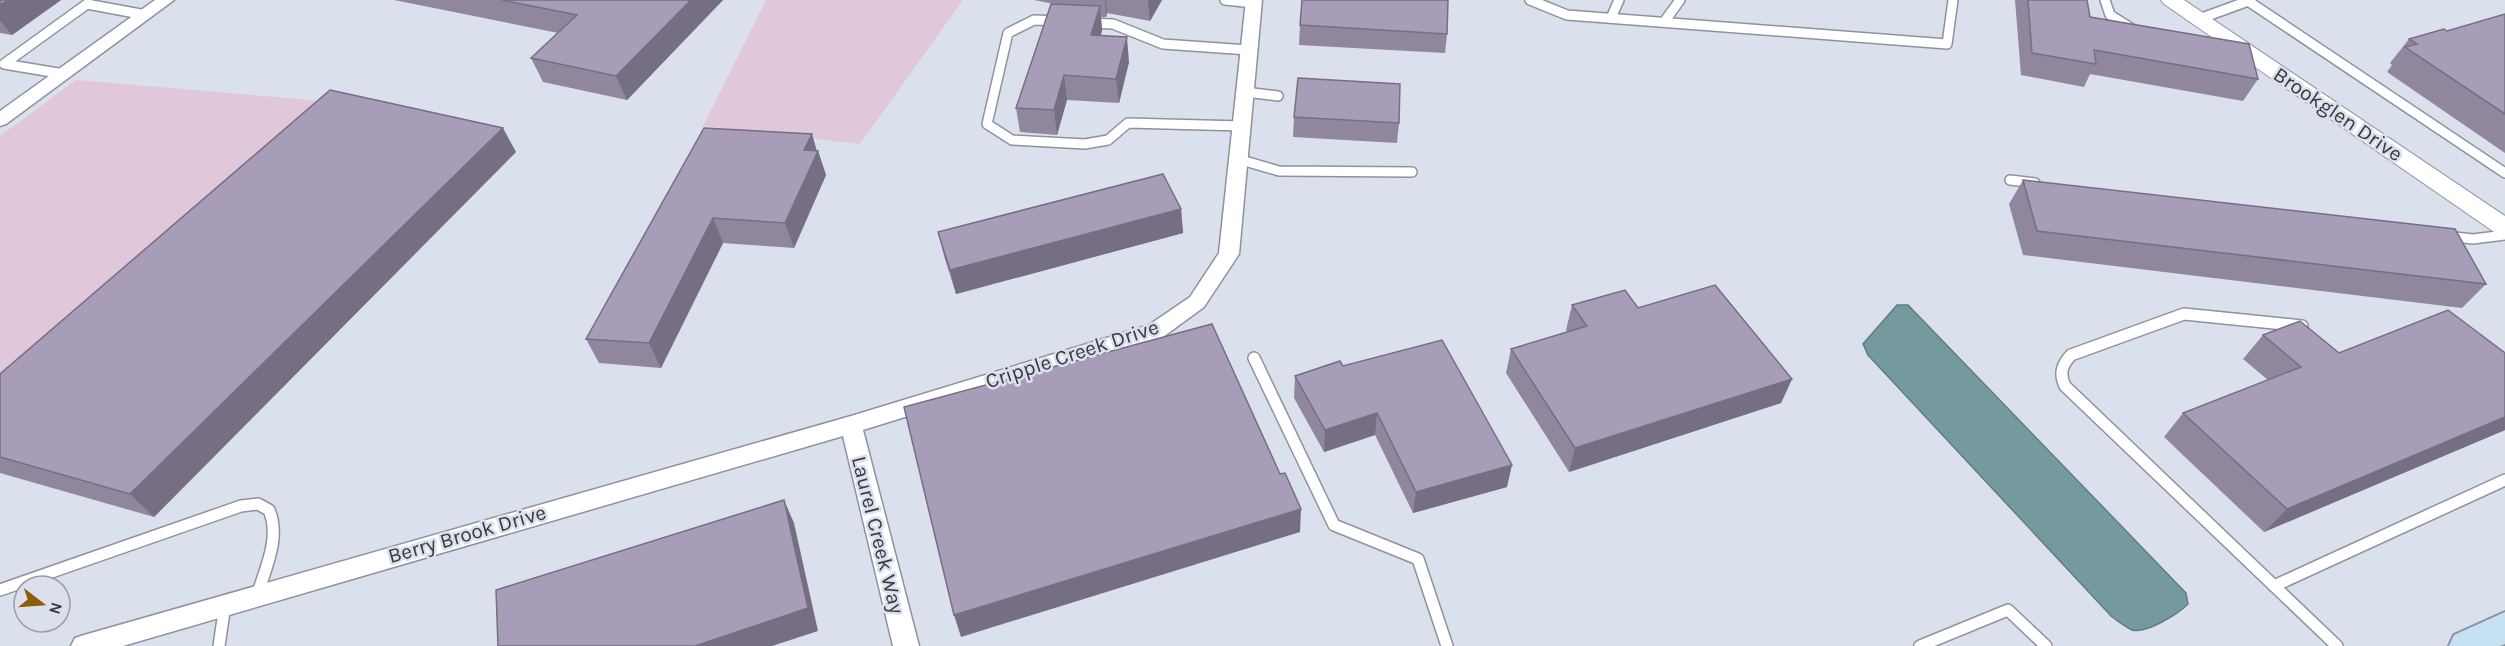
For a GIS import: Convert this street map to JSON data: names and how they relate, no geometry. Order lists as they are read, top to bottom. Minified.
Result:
{"streets":{"street":["Brookglen Drive","Cripple Creek Drive","Berry Brook Drive","Laurel Creek Way"]},"crossings":[["Cripple Creek Drive","Berry Brook Drive"],["Cripple Creek Drive","Laurel Creek Way"],["Berry Brook Drive","Laurel Creek Way"]],"north":"right"}
